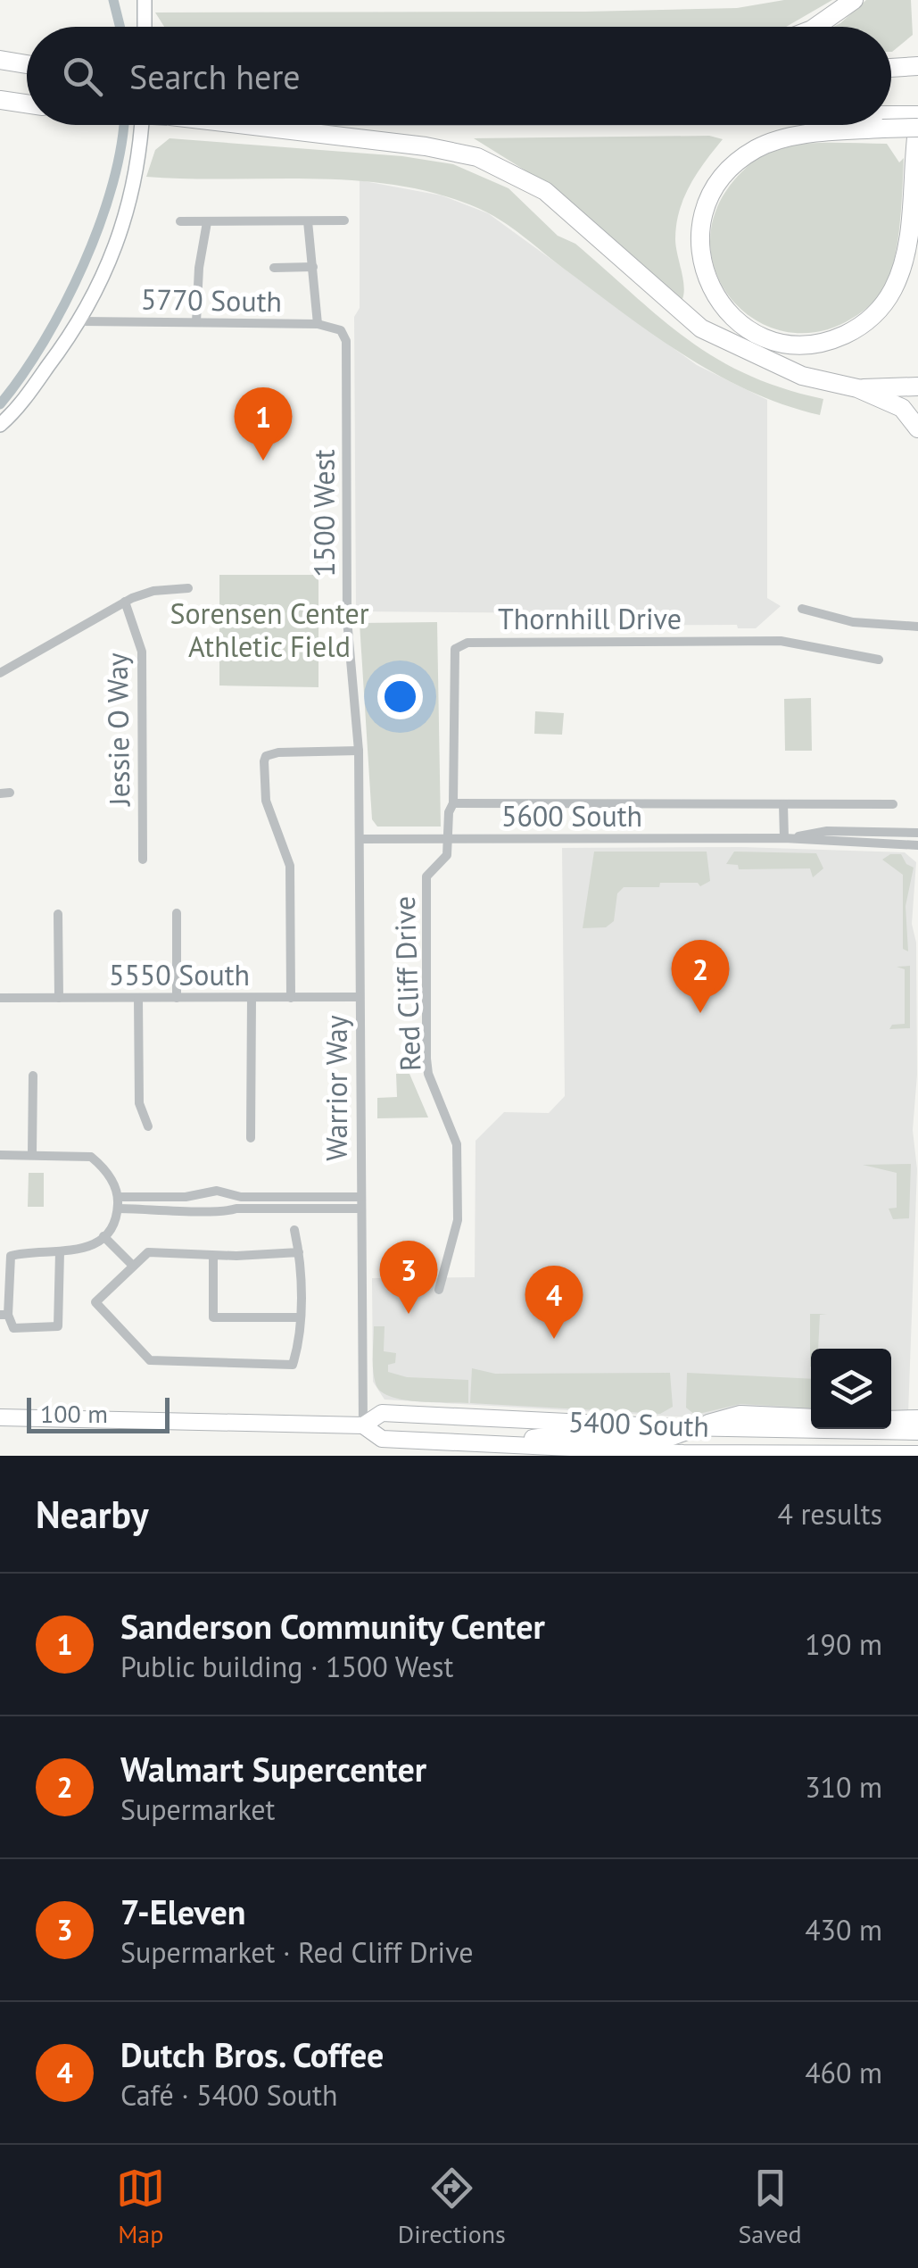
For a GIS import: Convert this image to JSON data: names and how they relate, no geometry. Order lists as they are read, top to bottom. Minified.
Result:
{"streets":{"main road":["5400 South"],"street":["5770 South","1500 West","Thornhill Drive","Jessie O Way","5600 South","5550 South","Red Cliff Drive","Warrior Way"]},"crossings":[["5770 South","1500 West"],["1500 West","Warrior Way"],["Thornhill Drive","5600 South"],["Thornhill Drive","Red Cliff Drive"],["5600 South","Red Cliff Drive"],["5600 South","Warrior Way"],["5550 South","Warrior Way"],["Warrior Way","5400 South"]],"parks":["Sorensen Center Athletic Field"],"scale_bar":"100 m","page":{"search":"Search here","pins":["1","2","3","4"],"scale":"100 m","heading":["Nearby","4 results"],"list":[{"mark":"1","name":"Sanderson Community Center","note":"Public building · 1500 West","value":"190 m"},{"mark":"2","name":"Walmart Supercenter","note":"Supermarket","value":"310 m"},{"mark":"3","name":"7-Eleven","note":"Supermarket · Red Cliff Drive","value":"430 m"},{"mark":"4","name":"Dutch Bros. Coffee","note":"Café · 5400 South","value":"460 m"}],"nav":["Map","Directions","Saved"]}}
